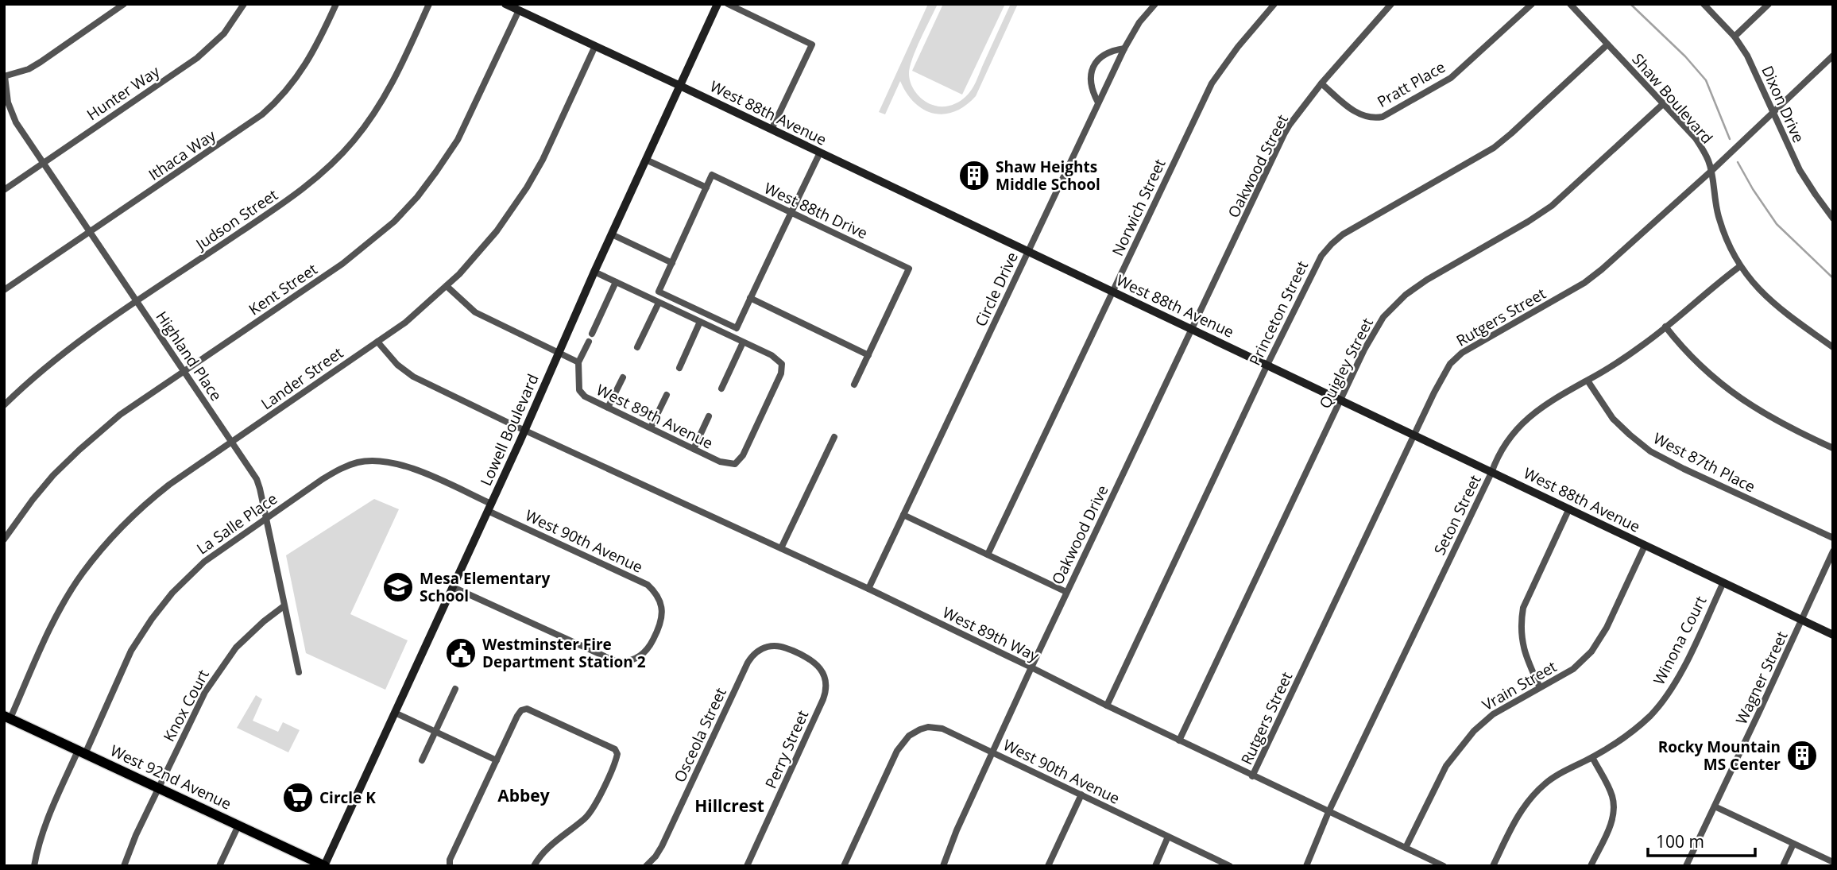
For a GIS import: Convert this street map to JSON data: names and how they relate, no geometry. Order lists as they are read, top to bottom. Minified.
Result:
{"streets":{"main road":["West 92nd Avenue"],"street":["Pratt Place","Hunter Way","Shaw Boulevard","Dixon Drive","West 88th Avenue","Ithaca Way","Oakwood Street","Norwich Street","West 88th Drive","Judson Street","Kent Street","Circle Drive","Princeton Street","Rutgers Street","Highland Place","Quigley Street","Lander Street","West 89th Avenue","Lowell Boulevard","West 87th Place","Seton Street","La Salle Place","Oakwood Drive","West 90th Avenue","West 89th Way","Winona Court","Wagner Street","Vrain Street","Knox Court","Osceola Street","Perry Street"]},"crossings":[["Pratt Place","Oakwood Street"],["Hunter Way","Highland Place"],["Shaw Boulevard","Princeton Street"],["Shaw Boulevard","Rutgers Street"],["Shaw Boulevard","Quigley Street"],["Shaw Boulevard","Seton Street"],["Dixon Drive","Rutgers Street"],["West 88th Avenue","Oakwood Street"],["West 88th Avenue","Norwich Street"],["West 88th Avenue","Kent Street"],["West 88th Avenue","Circle Drive"],["West 88th Avenue","Princeton Street"],["West 88th Avenue","Rutgers Street"],["West 88th Avenue","Quigley Street"],["West 88th Avenue","Lander Street"],["West 88th Avenue","Lowell Boulevard"],["West 88th Avenue","Seton Street"],["West 88th Avenue","Oakwood Drive"],["West 88th Avenue","Winona Court"],["West 88th Avenue","Wagner Street"],["West 88th Avenue","Vrain Street"],["Ithaca Way","Highland Place"],["Oakwood Street","Oakwood Drive"],["Judson Street","Highland Place"],["Kent Street","Highland Place"],["Circle Drive","West 89th Way"],["Princeton Street","West 89th Way"],["Rutgers Street","West 89th Way"],["Highland Place","Lander Street"],["Highland Place","La Salle Place"],["Highland Place","Knox Court"],["Quigley Street","West 89th Way"],["Lander Street","West 89th Way"],["Lander Street","West 92nd Avenue"],["Lowell Boulevard","La Salle Place"],["Lowell Boulevard","West 90th Avenue"],["Lowell Boulevard","West 89th Way"],["Lowell Boulevard","West 92nd Avenue"],["West 87th Place","Seton Street"],["Seton Street","West 89th Way"],["La Salle Place","West 90th Avenue"],["La Salle Place","West 92nd Avenue"],["Oakwood Drive","West 90th Avenue"],["Oakwood Drive","West 89th Way"],["West 89th Way","Vrain Street"],["Knox Court","West 92nd Avenue"],["Osceola Street","Perry Street"]],"districts":["Abbey","Hillcrest"],"places":{"building":["Shaw Heights Middle School","Rocky Mountain MS Center"],"school or university":["Mesa Elementary School"],"public building":["Westminster Fire Department Station 2"],"supermarket":["Circle K"]},"scale_bar":"100 m"}
